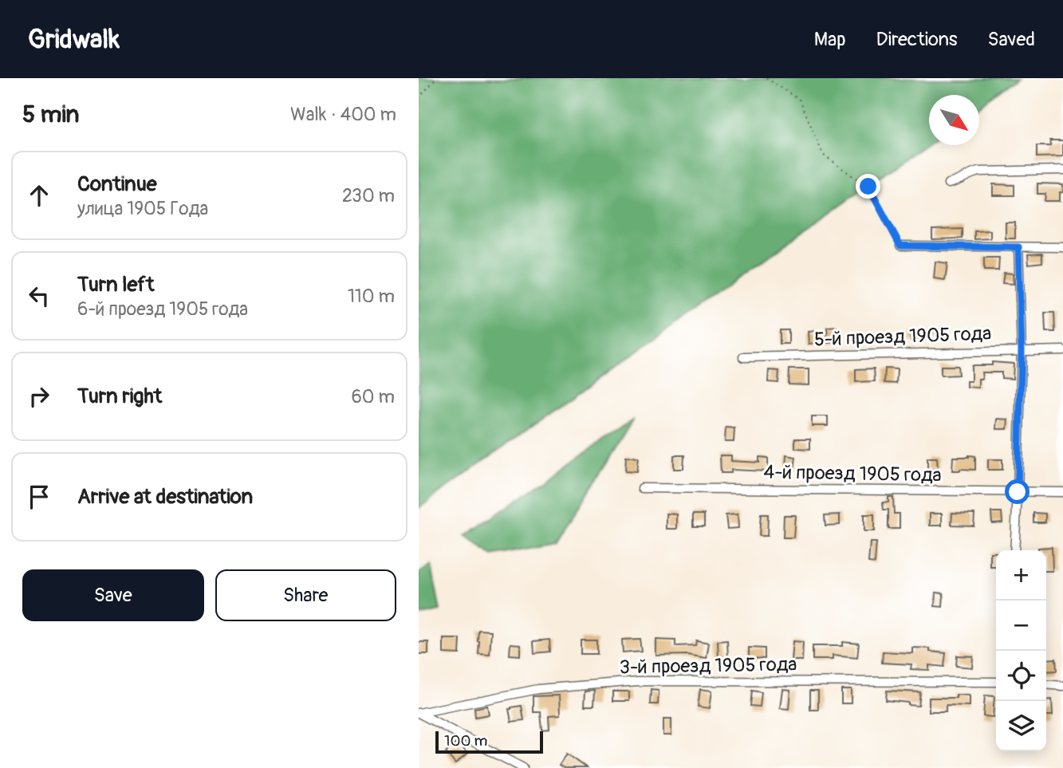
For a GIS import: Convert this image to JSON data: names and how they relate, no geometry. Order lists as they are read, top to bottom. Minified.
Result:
{"streets":{"street":["5-й проезд 1905 года","4-й проезд 1905 года","3-й проезд 1905 года"]},"scale_bar":"100 m","north":"bottom right","page":{"header":"Gridwalk","nav":["Map","Directions","Saved"],"heading":["5 min","Walk · 400 m"],"list":[["Continue","улица 1905 Года","230 m"],["Turn left","6-й проезд 1905 года","110 m"],["Turn right","60 m"],"Arrive at destination"],"map_buttons":["+","−"],"buttons":["Save","Share"],"scale":"100 m"}}
